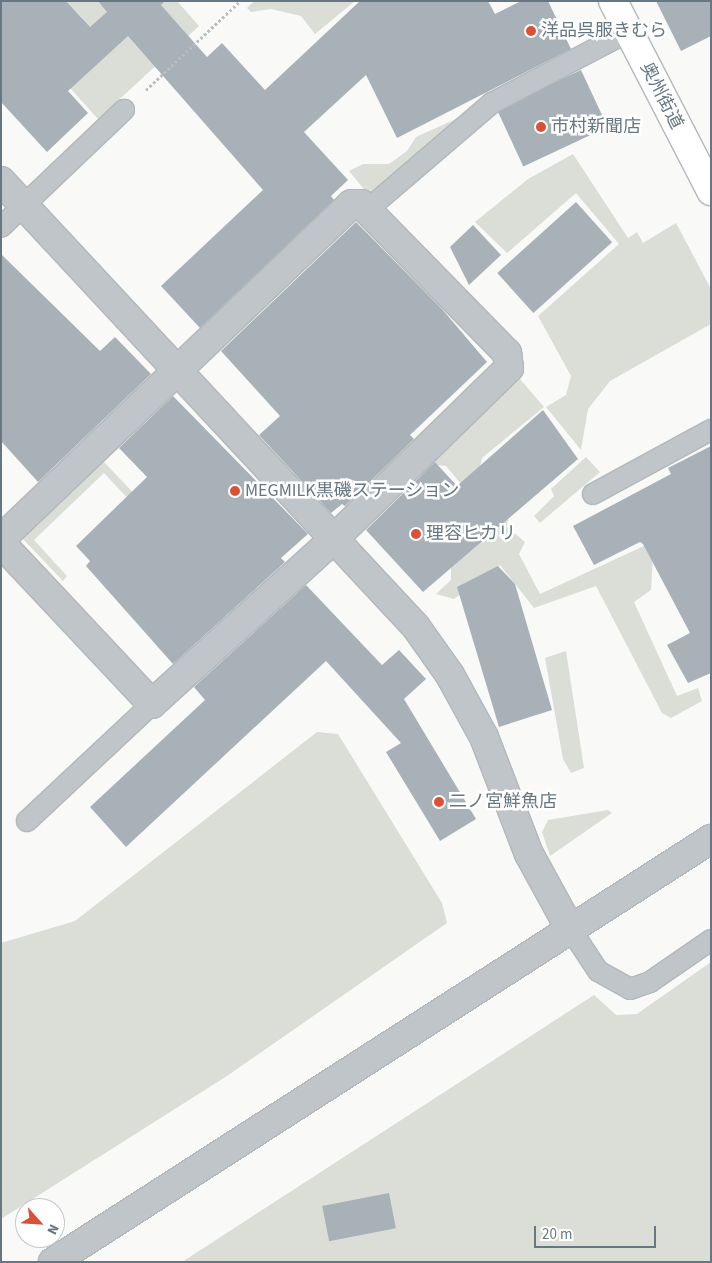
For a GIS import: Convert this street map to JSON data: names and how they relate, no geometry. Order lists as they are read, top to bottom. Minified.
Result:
{"streets":{"main road":["奥州街道"]},"places":["洋品呉服きむら","市村新聞店","MEGMILK黒磯ステーション","理容ヒカリ","二ノ宮鮮魚店"],"scale_bar":"20 m","north":"bottom right"}
